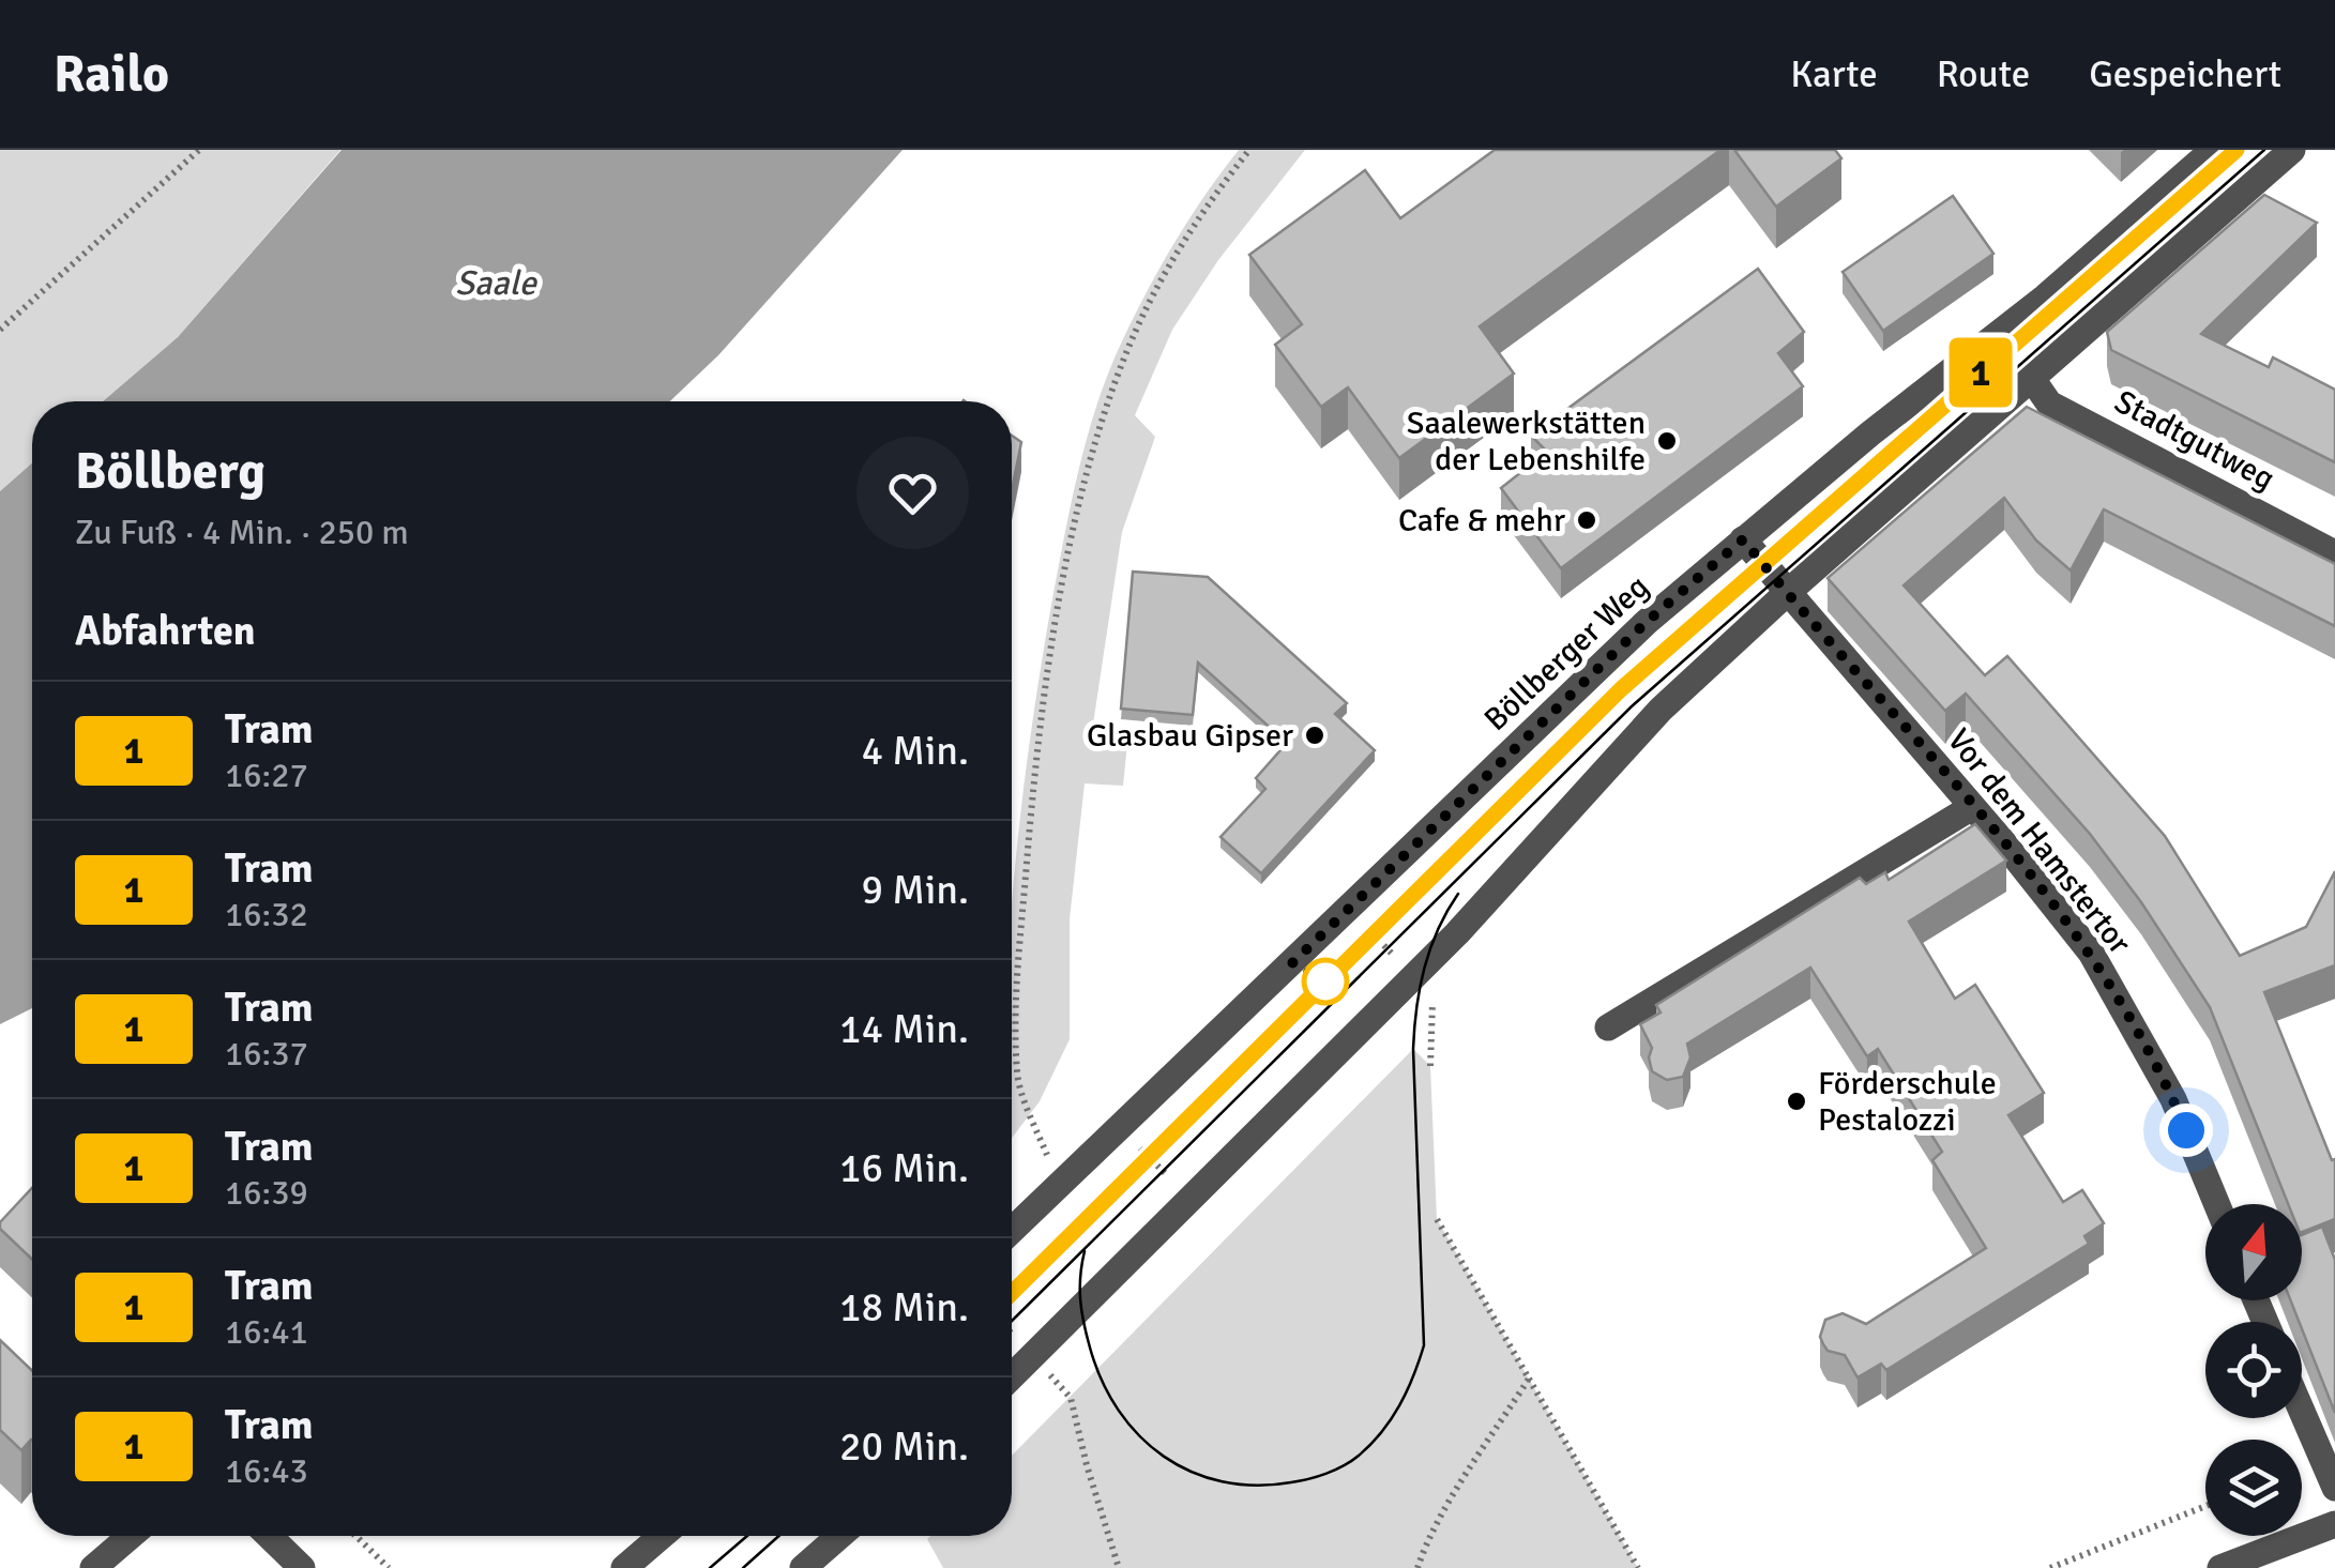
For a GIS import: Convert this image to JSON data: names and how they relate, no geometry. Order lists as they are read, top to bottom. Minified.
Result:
{"streets":{"street":["Stadtgutweg","Böllberger Weg","Vor dem Hamstertor"]},"crossings":[["Böllberger Weg","Vor dem Hamstertor"]],"water":["Saale"],"places":["Saalewerkstätten der Lebenshilfe","Cafe & mehr","Glasbau Gipser","Förderschule Pestalozzi"],"lines":["tram line 1"],"north":"top","page":{"header":"Railo","nav":["Karte","Route","Gespeichert"],"on_map":"1","heading":[["Böllberg","Zu Fuß · 4 Min. · 250 m"],"Abfahrten"],"list":[{"mark":"1","name":"Tram","note":"16:27","value":"4 Min."},{"mark":"1","name":"Tram","note":"16:32","value":"9 Min."},{"mark":"1","name":"Tram","note":"16:37","value":"14 Min."},{"mark":"1","name":"Tram","note":"16:39","value":"16 Min."},{"mark":"1","name":"Tram","note":"16:41","value":"18 Min."},{"mark":"1","name":"Tram","note":"16:43","value":"20 Min."}]}}
